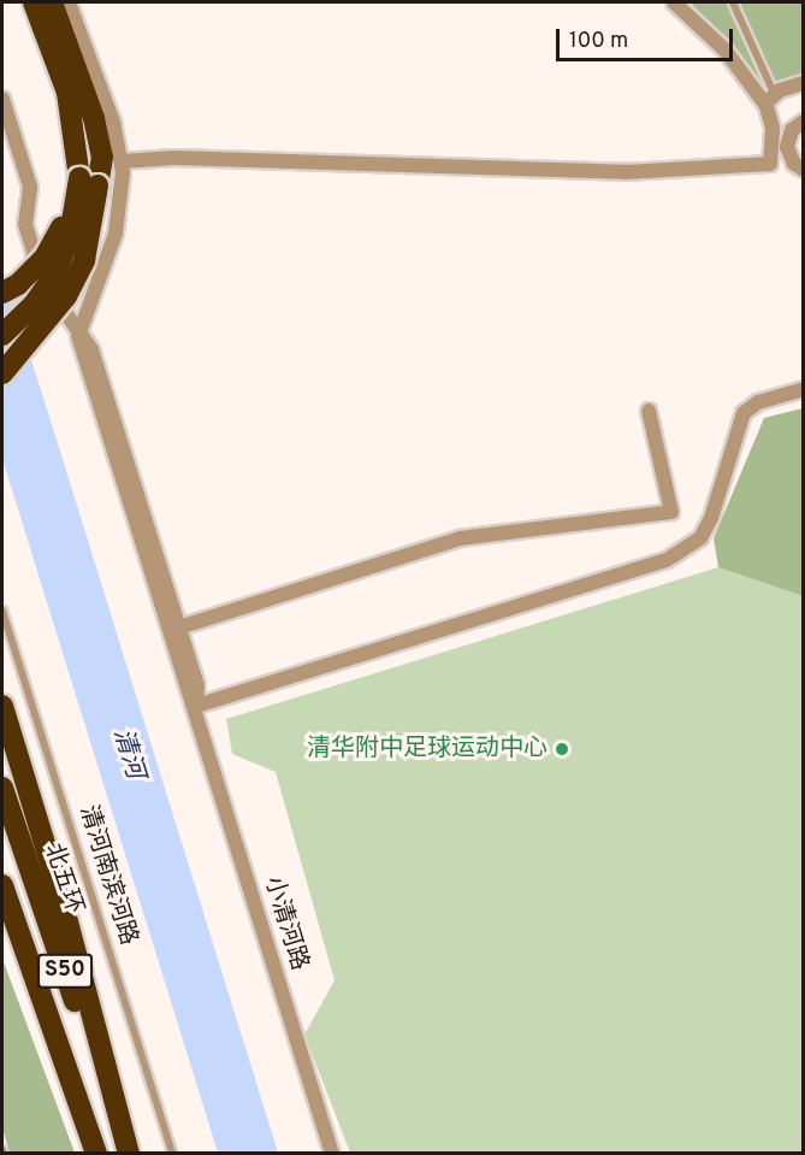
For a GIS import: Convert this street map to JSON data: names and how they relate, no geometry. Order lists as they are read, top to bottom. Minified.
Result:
{"streets":{"highway":["北五环","S50"],"street":["小清河路"],"lane":["清河南滨河路"]},"water":["清河"],"places":["清华附中足球运动中心"],"scale_bar":"100 m"}
